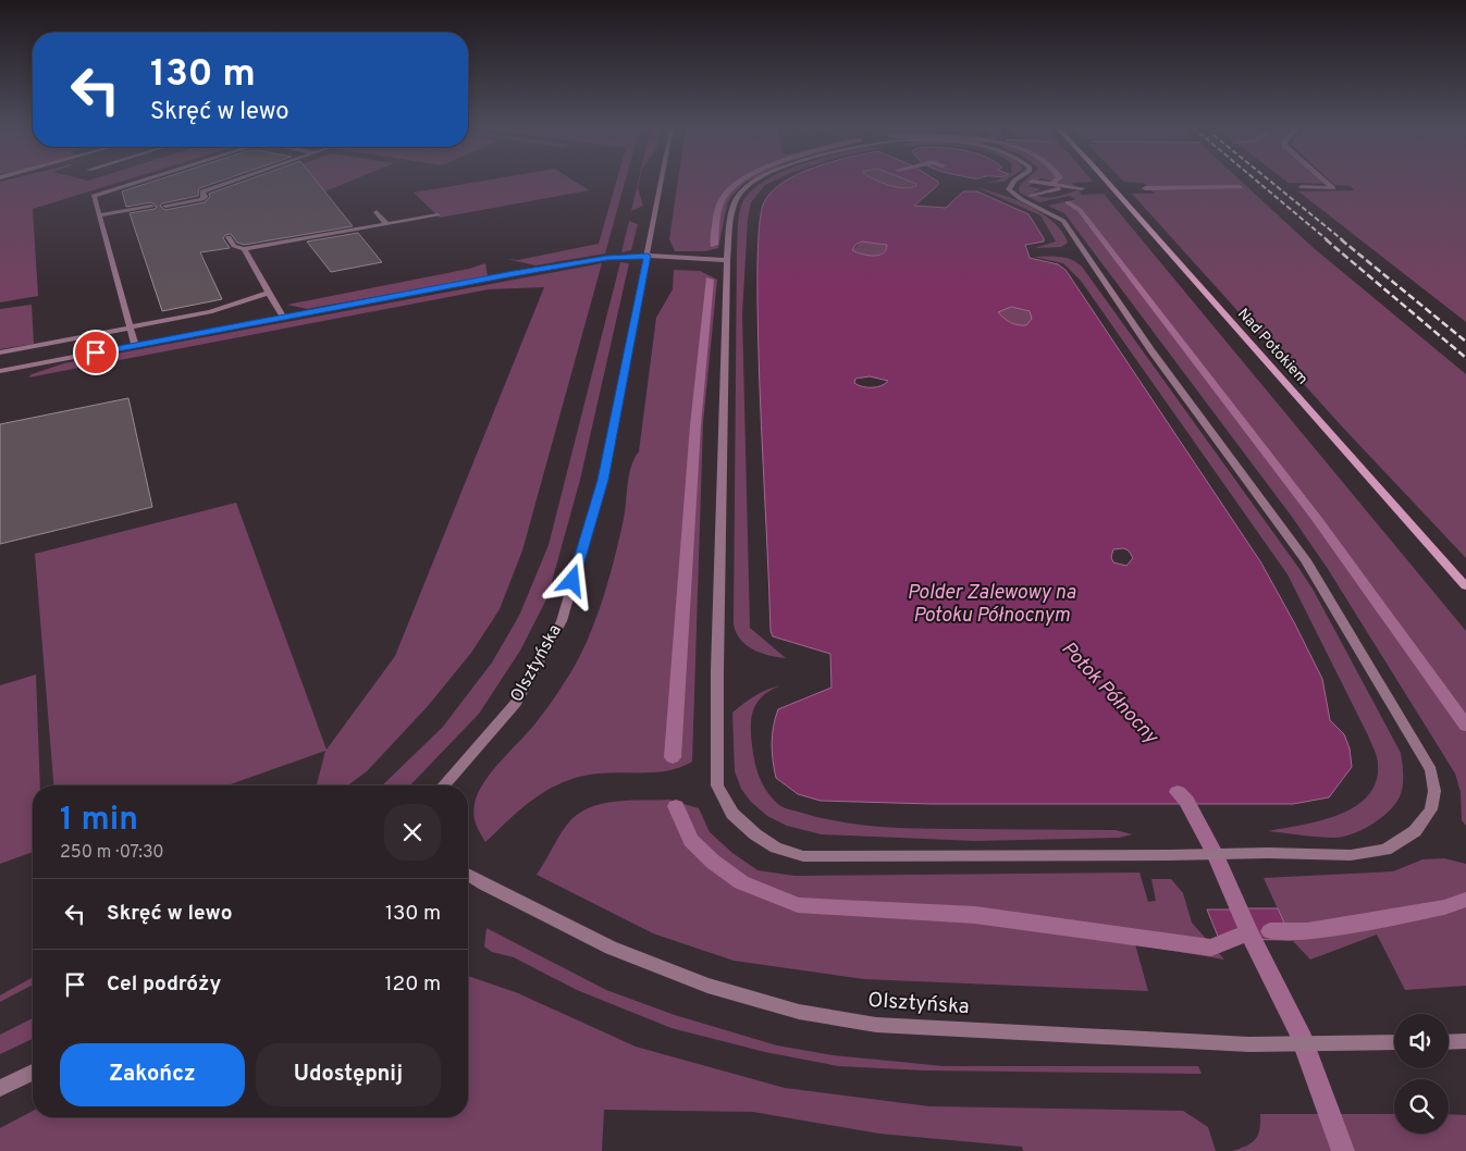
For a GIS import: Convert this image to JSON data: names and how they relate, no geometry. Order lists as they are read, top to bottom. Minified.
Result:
{"streets":{"main road":["Nad Potokiem"],"street":["Olsztyńska"]},"water":["Polder Zalewowy na Potoku Północnym","Potok Północny"],"page":{"turn":["130 m","Skręć w lewo"],"heading":["1 min","250 m · 07:30"],"list":[{"name":"Skręć w lewo","value":"130 m"},{"name":"Cel podróży","value":"120 m"}],"buttons":["Zakończ","Udostępnij"]}}
